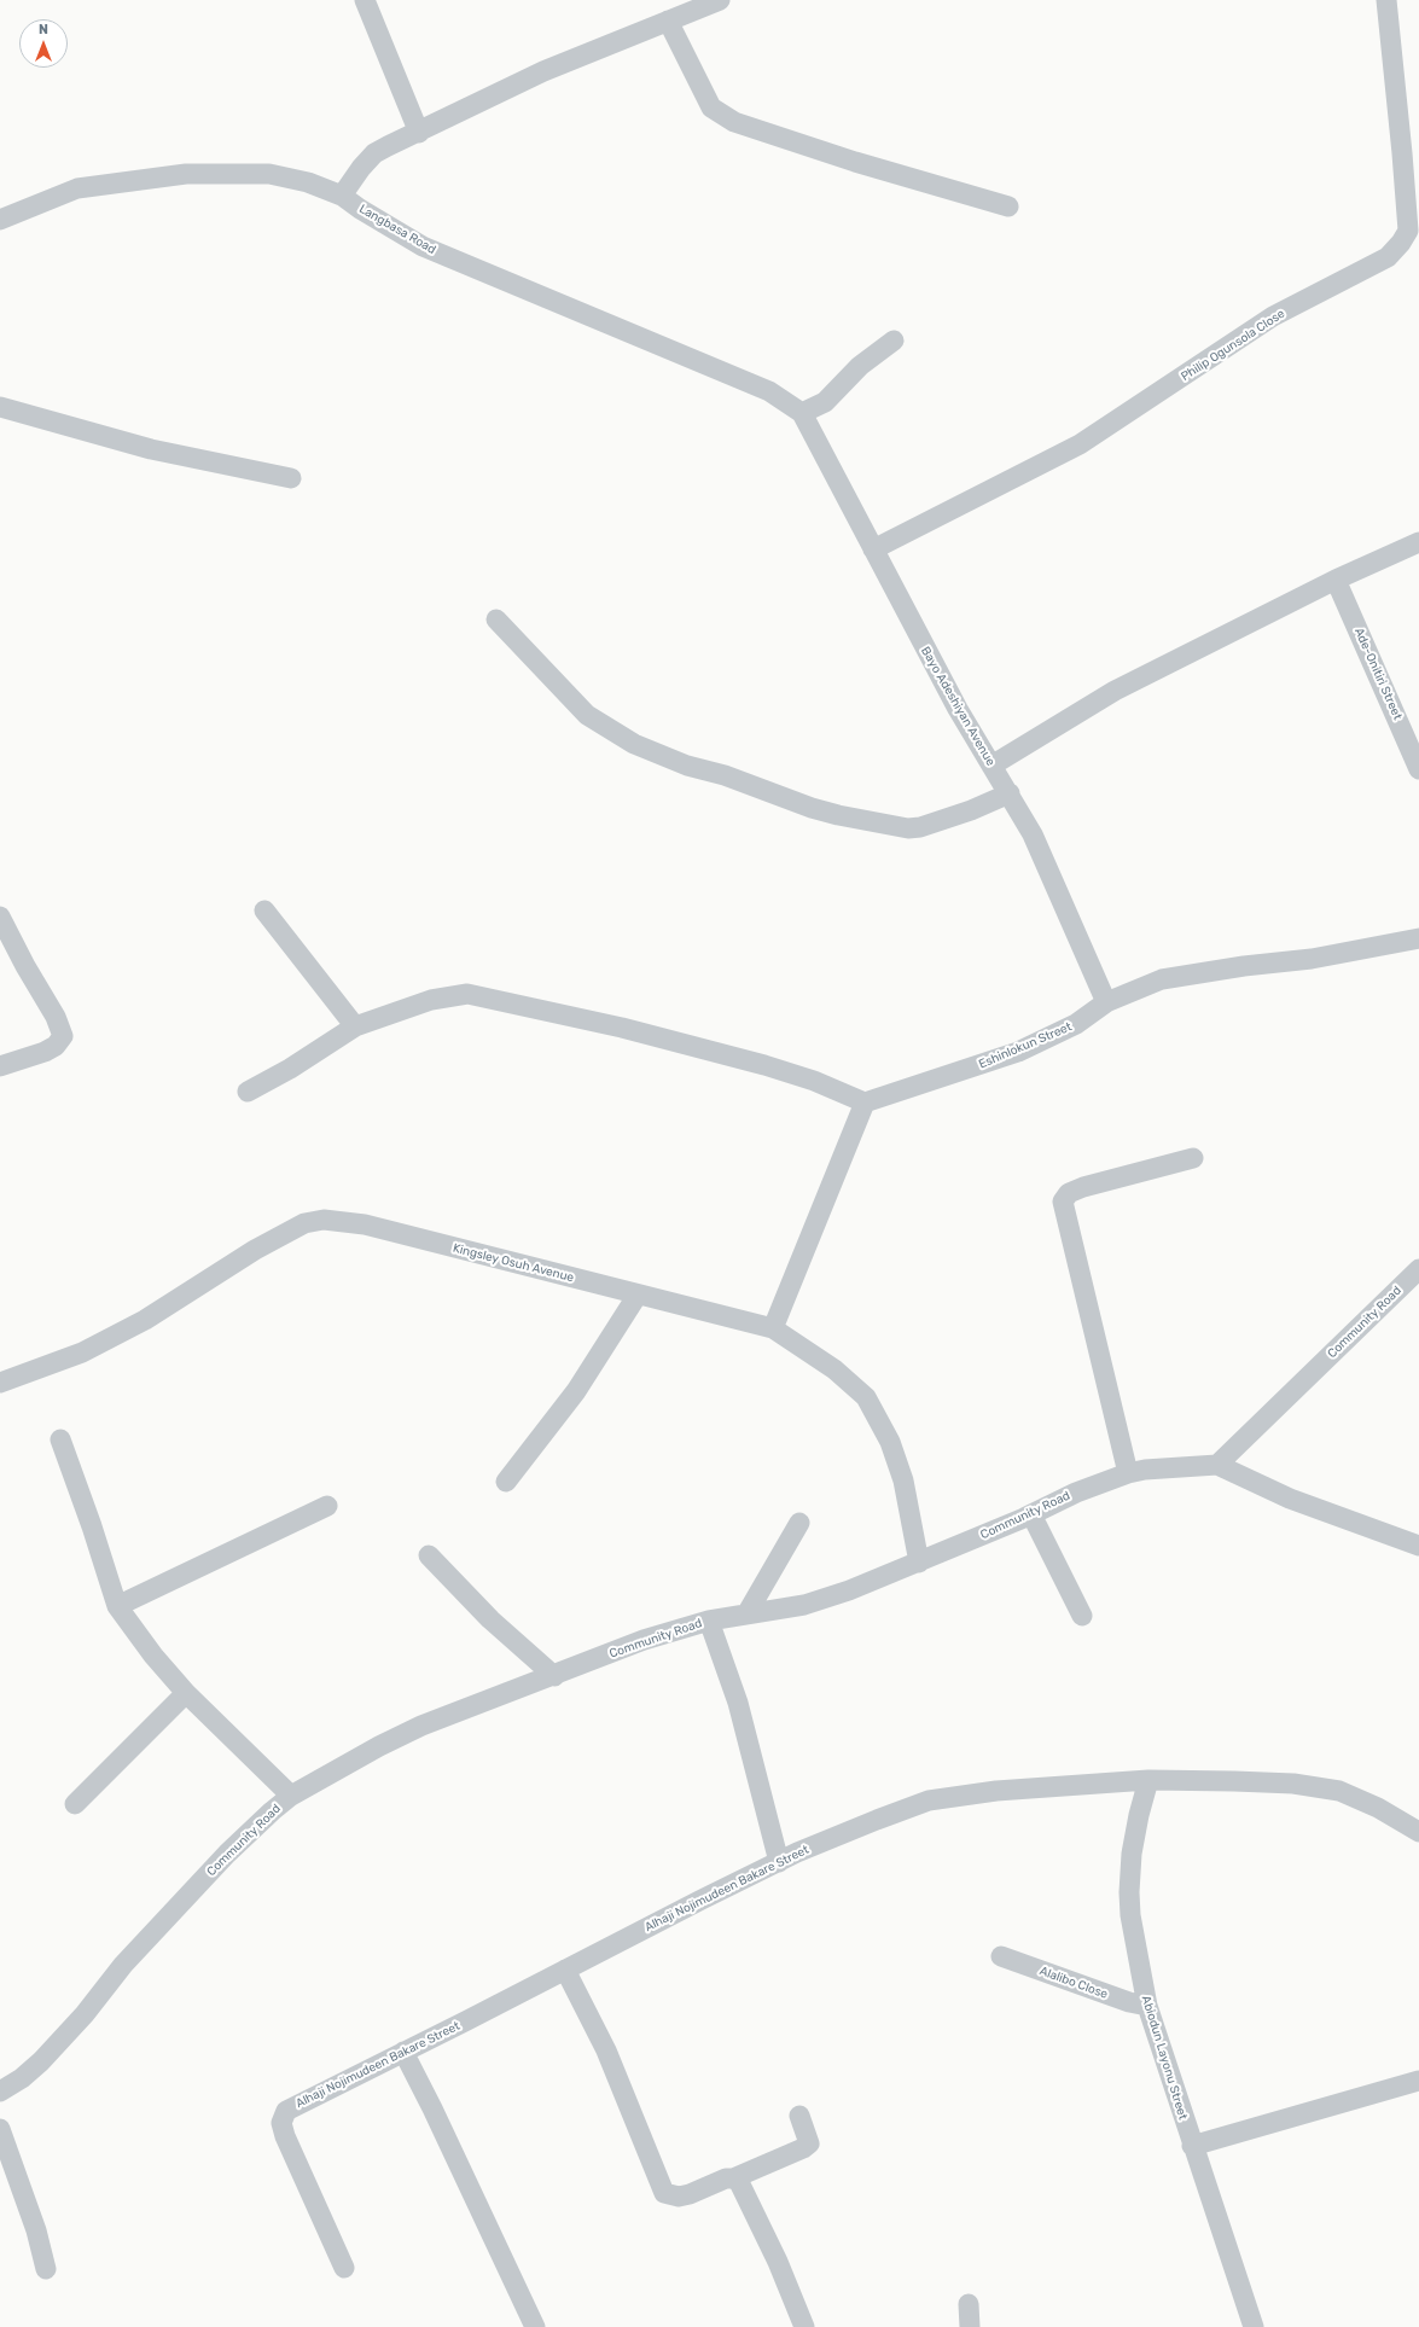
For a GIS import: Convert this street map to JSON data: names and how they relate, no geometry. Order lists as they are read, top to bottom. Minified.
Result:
{"streets":{"street":["Langbasa Road","Philip Ogunsola Close","Ade-Onitiri Street","Bayo Adeshiyan Avenue","Eshinlokun Street","Kingsley Osuh Avenue","Community Road","Alhaji Nojimudeen Bakare Street","Alalibo Close","Abiodun Layonu Street"]},"crossings":[["Langbasa Road","Bayo Adeshiyan Avenue"],["Philip Ogunsola Close","Bayo Adeshiyan Avenue"],["Bayo Adeshiyan Avenue","Eshinlokun Street"],["Kingsley Osuh Avenue","Community Road"],["Alhaji Nojimudeen Bakare Street","Abiodun Layonu Street"],["Alalibo Close","Abiodun Layonu Street"]],"north":"top"}
